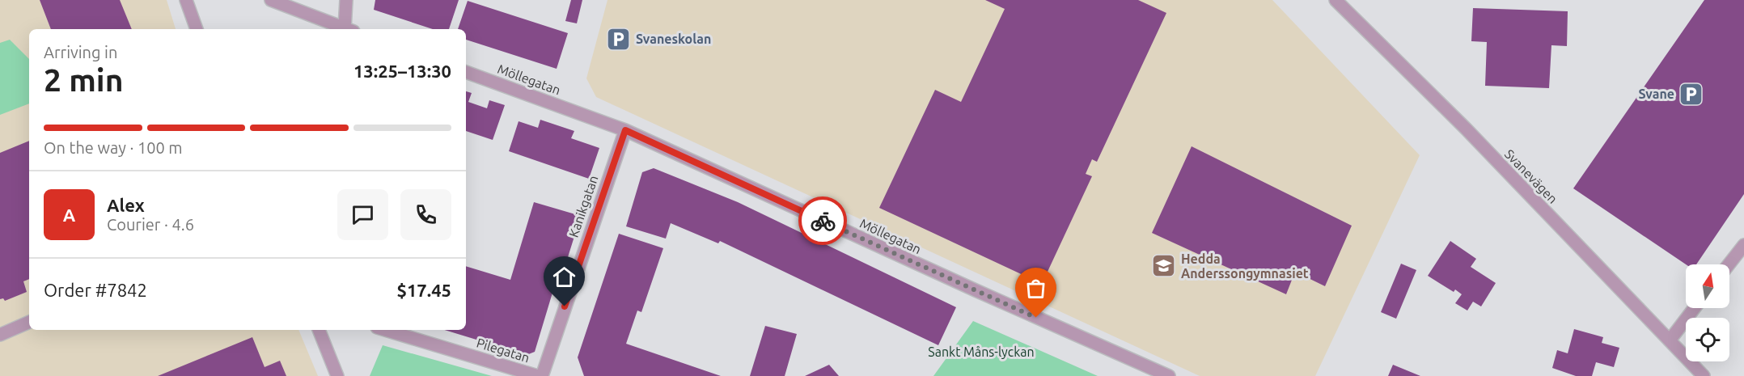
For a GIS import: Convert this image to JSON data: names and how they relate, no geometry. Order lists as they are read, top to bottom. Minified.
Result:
{"streets":{"street":["Möllegatan","Svanevägen","Kanikgatan","Pilegatan"]},"crossings":[["Möllegatan","Kanikgatan"]],"parks":["Sankt Måns-lyckan"],"places":{"parking":["Svaneskolan","Svane"],"school or university":["Hedda Anderssongymnasiet"]},"north":"top","page":{"heading":["2 min","Arriving in","13:25–13:30"],"panel":["Alex","Courier · 4.6","Order #7842","$17.45"],"bar":"On the way · 100 m","round":"A"}}
